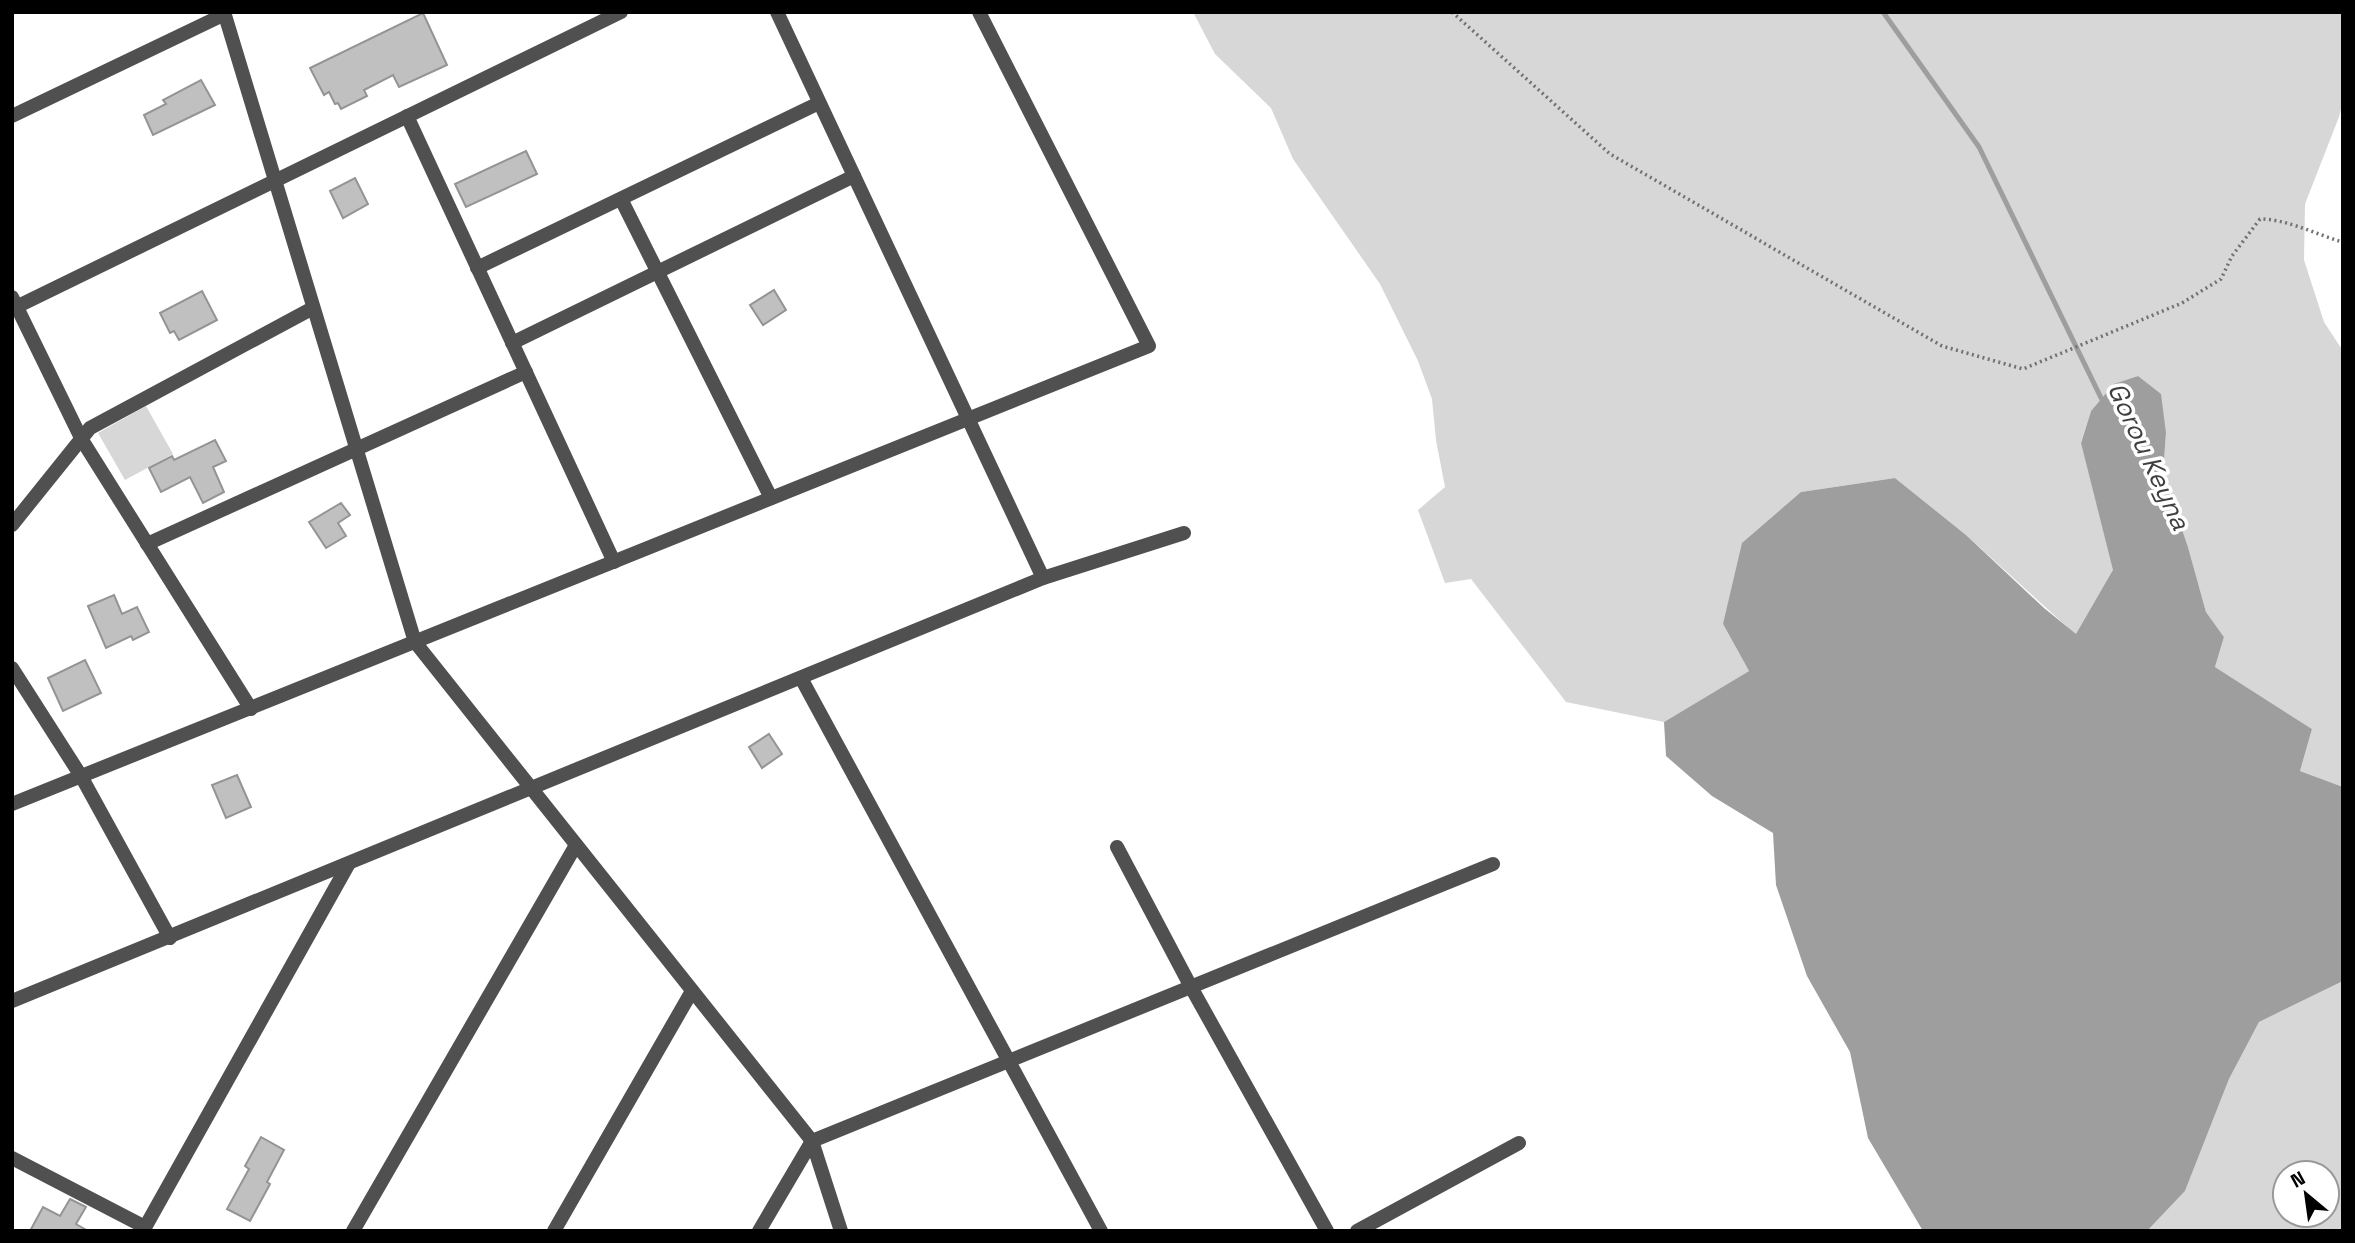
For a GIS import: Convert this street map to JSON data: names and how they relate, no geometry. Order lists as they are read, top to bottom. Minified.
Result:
{"water":["Gorou Keyna"],"north":"top left"}
